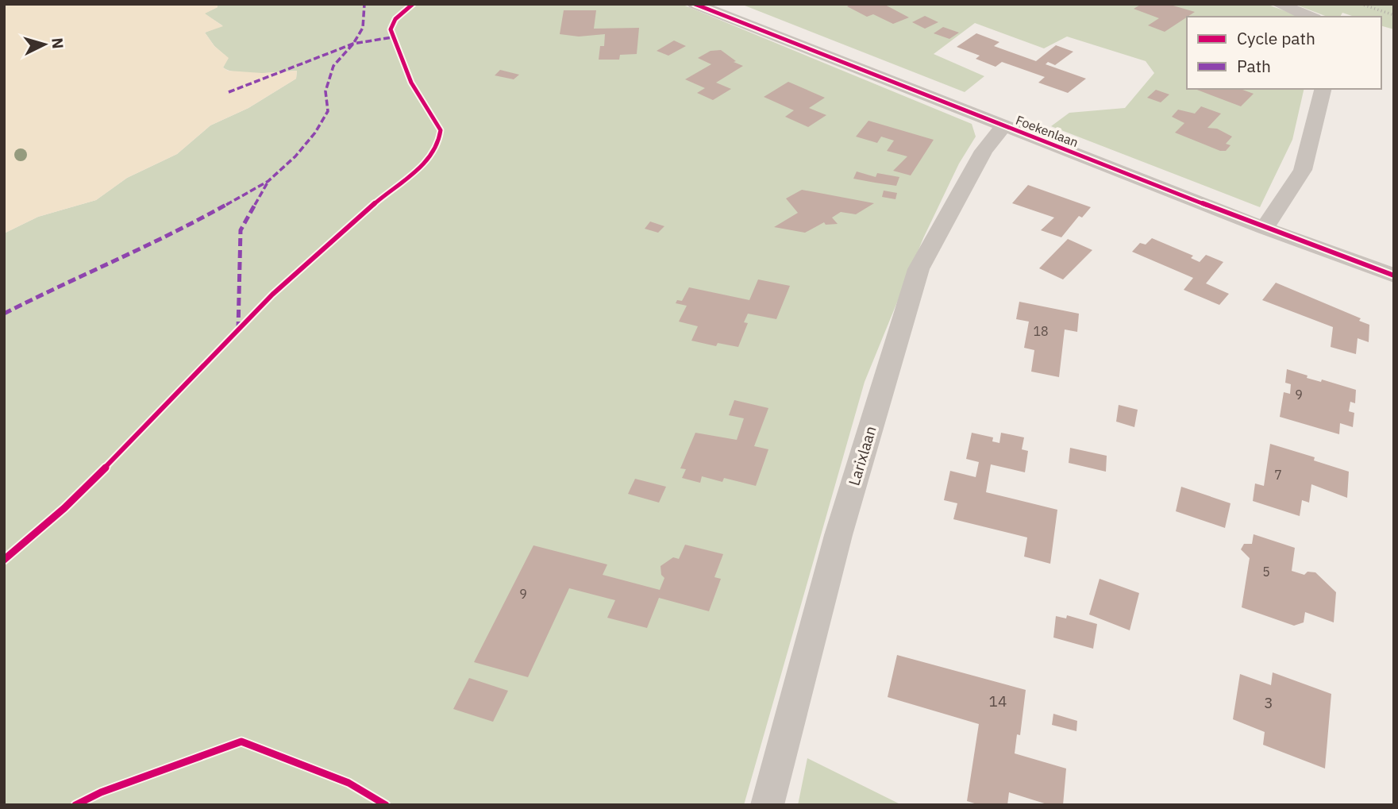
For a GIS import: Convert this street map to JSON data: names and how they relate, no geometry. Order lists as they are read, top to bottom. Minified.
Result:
{"streets":{"street":["Foekenlaan","Larixlaan"]},"crossings":[["Foekenlaan","Larixlaan"]],"house_numbers":["18","9","7","5","9","14","3"],"legend":["Cycle path","Path"],"north":"right"}
